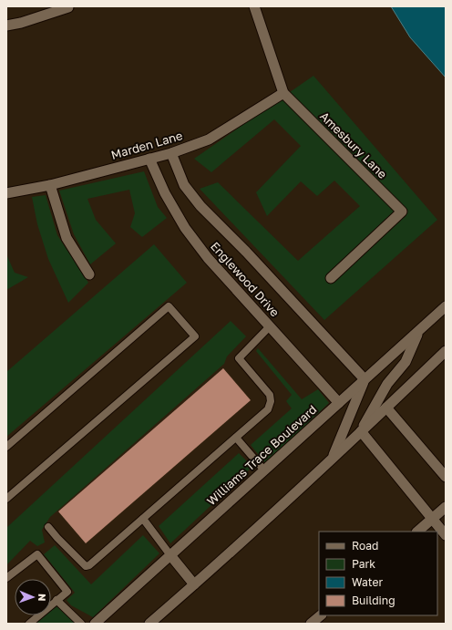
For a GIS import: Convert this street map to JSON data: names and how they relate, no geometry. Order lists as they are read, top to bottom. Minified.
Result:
{"streets":{"street":["Marden Lane","Amesbury Lane","Englewood Drive","Williams Trace Boulevard"]},"crossings":[["Marden Lane","Amesbury Lane"],["Marden Lane","Englewood Drive"],["Englewood Drive","Williams Trace Boulevard"]],"legend":["Road","Park","Water","Building"],"north":"right"}
